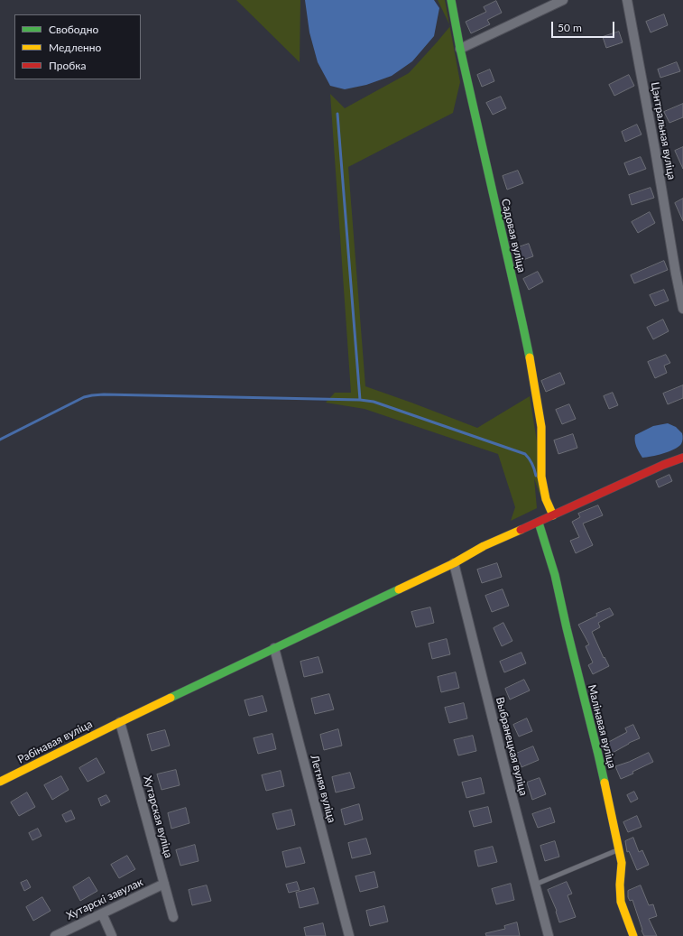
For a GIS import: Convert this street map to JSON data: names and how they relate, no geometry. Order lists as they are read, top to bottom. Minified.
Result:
{"streets":{"street":["Цэнтральная вуліца","Садовая вуліца","Малінавая вуліца","Рабінавая вуліца","Выбранецкая вуліца","Летняя вуліца","Хутарская вуліца","Хутарскі завулак"]},"crossings":[["Садовая вуліца","Рабінавая вуліца"],["Малінавая вуліца","Рабінавая вуліца"],["Рабінавая вуліца","Выбранецкая вуліца"],["Рабінавая вуліца","Летняя вуліца"],["Рабінавая вуліца","Хутарская вуліца"],["Хутарская вуліца","Хутарскі завулак"]],"legend":["Свободно","Медленно","Пробка"],"scale_bar":"50 m"}
